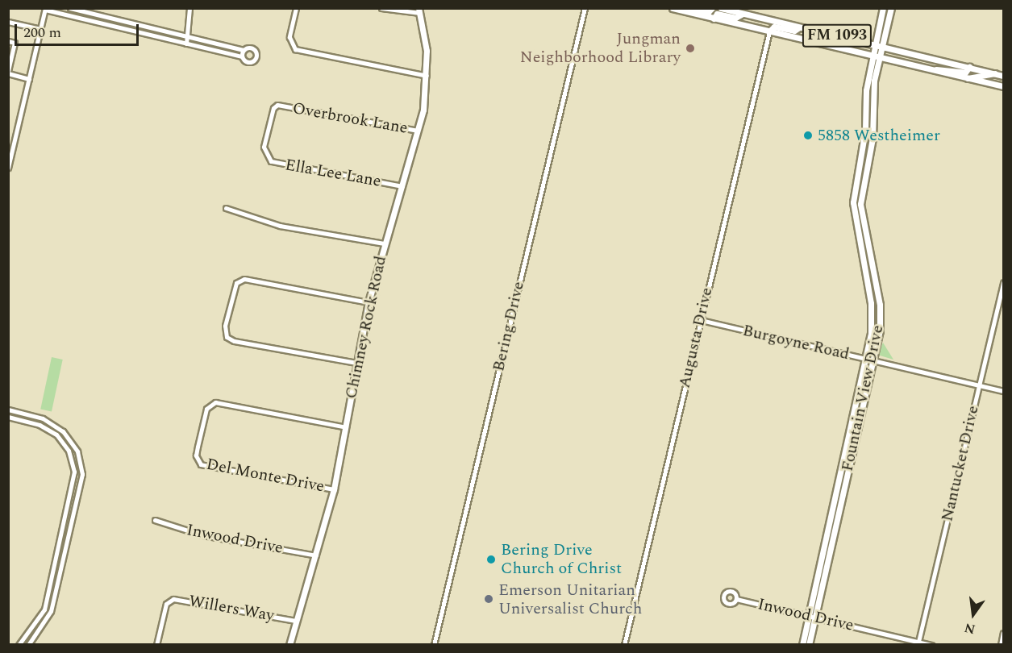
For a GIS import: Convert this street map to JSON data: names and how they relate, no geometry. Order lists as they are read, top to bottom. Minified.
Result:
{"streets":{"main road":["FM 1093","Chimney Rock Road","Fountain View Drive"],"street":["Overbrook Lane","Ella Lee Lane","Bering Drive","Augusta Drive","Burgoyne Road","Nantucket Drive","Del Monte Drive","Inwood Drive","Willers Way"]},"crossings":[["FM 1093","Augusta Drive"],["FM 1093","Fountain View Drive"],["Overbrook Lane","Ella Lee Lane"],["Overbrook Lane","Chimney Rock Road"],["Ella Lee Lane","Chimney Rock Road"],["Chimney Rock Road","Del Monte Drive"],["Chimney Rock Road","Inwood Drive"],["Chimney Rock Road","Willers Way"],["Augusta Drive","Burgoyne Road"],["Burgoyne Road","Fountain View Drive"],["Burgoyne Road","Nantucket Drive"],["Fountain View Drive","Inwood Drive"],["Nantucket Drive","Inwood Drive"]],"places":["Jungman Neighborhood Library","5858 Westheimer","Bering Drive Church of Christ","Emerson Unitarian Universalist Church"],"scale_bar":"200 m","north":"bottom"}
